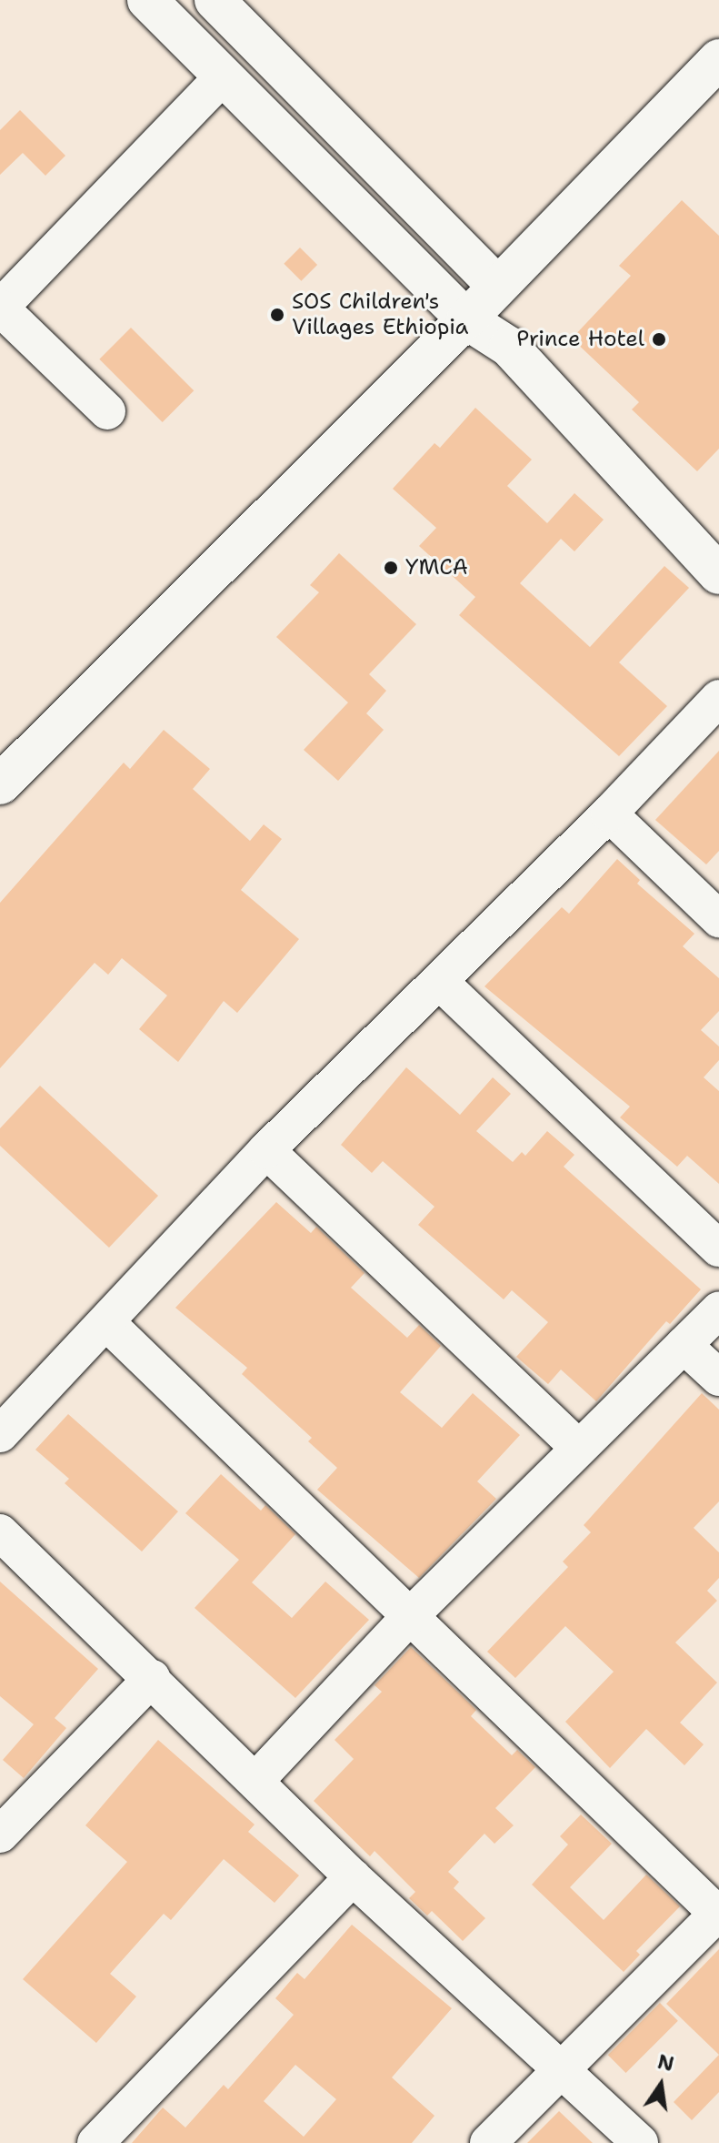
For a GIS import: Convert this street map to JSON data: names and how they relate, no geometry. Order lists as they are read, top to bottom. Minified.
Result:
{"places":["SOS Children's Villages Ethiopia","Prince Hotel","YMCA"],"north":"top"}
